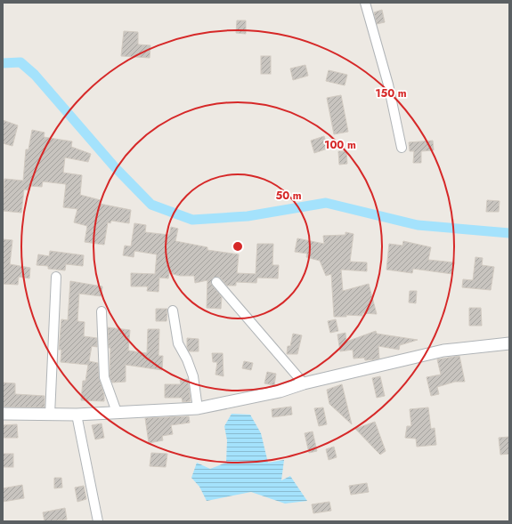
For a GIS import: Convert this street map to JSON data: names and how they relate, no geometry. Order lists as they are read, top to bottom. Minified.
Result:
{"rings":["150 m","100 m","50 m"]}
